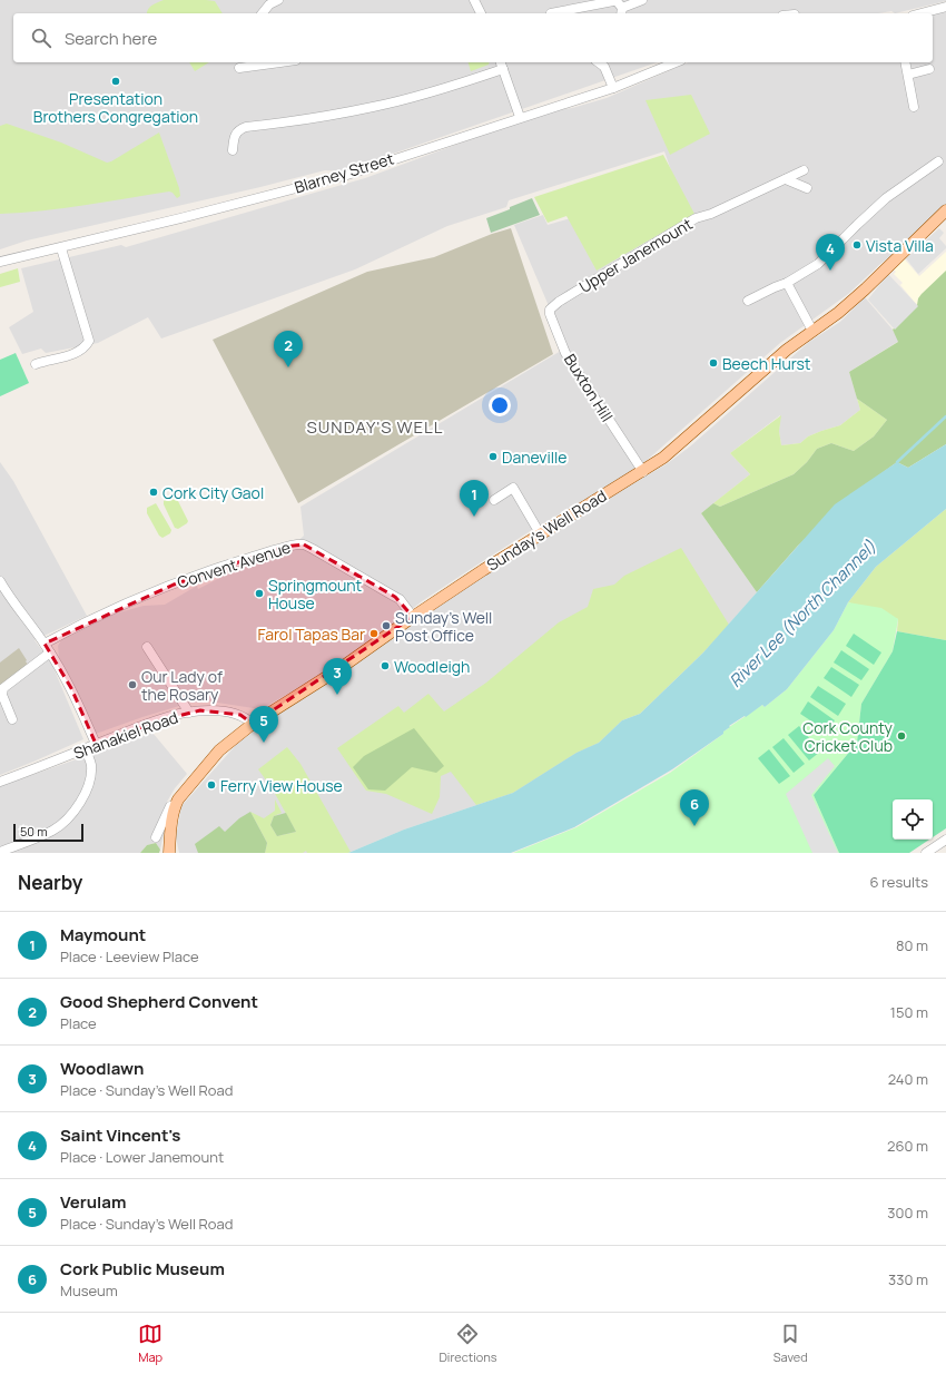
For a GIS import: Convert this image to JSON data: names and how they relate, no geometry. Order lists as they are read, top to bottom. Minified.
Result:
{"streets":{"main road":["Sunday's Well Road"],"street":["Blarney Street","Upper Janemount","Buxton Hill","Convent Avenue","Shanakiel Road"]},"crossings":[["Upper Janemount","Buxton Hill"],["Buxton Hill","Sunday's Well Road"],["Sunday's Well Road","Convent Avenue"],["Sunday's Well Road","Shanakiel Road"]],"districts":["SUNDAY'S WELL"],"water":["River Lee (North Channel)"],"places":["Presentation Brothers Congregation","Vista Villa","Beech Hurst","Daneville","Cork City Gaol","Springmount House","Sunday's Well Post Office","Farol Tapas Bar","Woodleigh","Our Lady of the Rosary","Cork County Cricket Club","Ferry View House"],"scale_bar":"50 m","page":{"search":"Search here","pins":["4","2","1","3","5","6"],"scale":"50 m","heading":["Nearby","6 results"],"list":[{"mark":"1","name":"Maymount","note":"Place · Leeview Place","value":"80 m"},{"mark":"2","name":"Good Shepherd Convent","note":"Place","value":"150 m"},{"mark":"3","name":"Woodlawn","note":"Place · Sunday's Well Road","value":"240 m"},{"mark":"4","name":"Saint Vincent's","note":"Place · Lower Janemount","value":"260 m"},{"mark":"5","name":"Verulam","note":"Place · Sunday's Well Road","value":"300 m"},{"mark":"6","name":"Cork Public Museum","note":"Museum","value":"330 m"}],"nav":["Map","Directions","Saved"]}}
